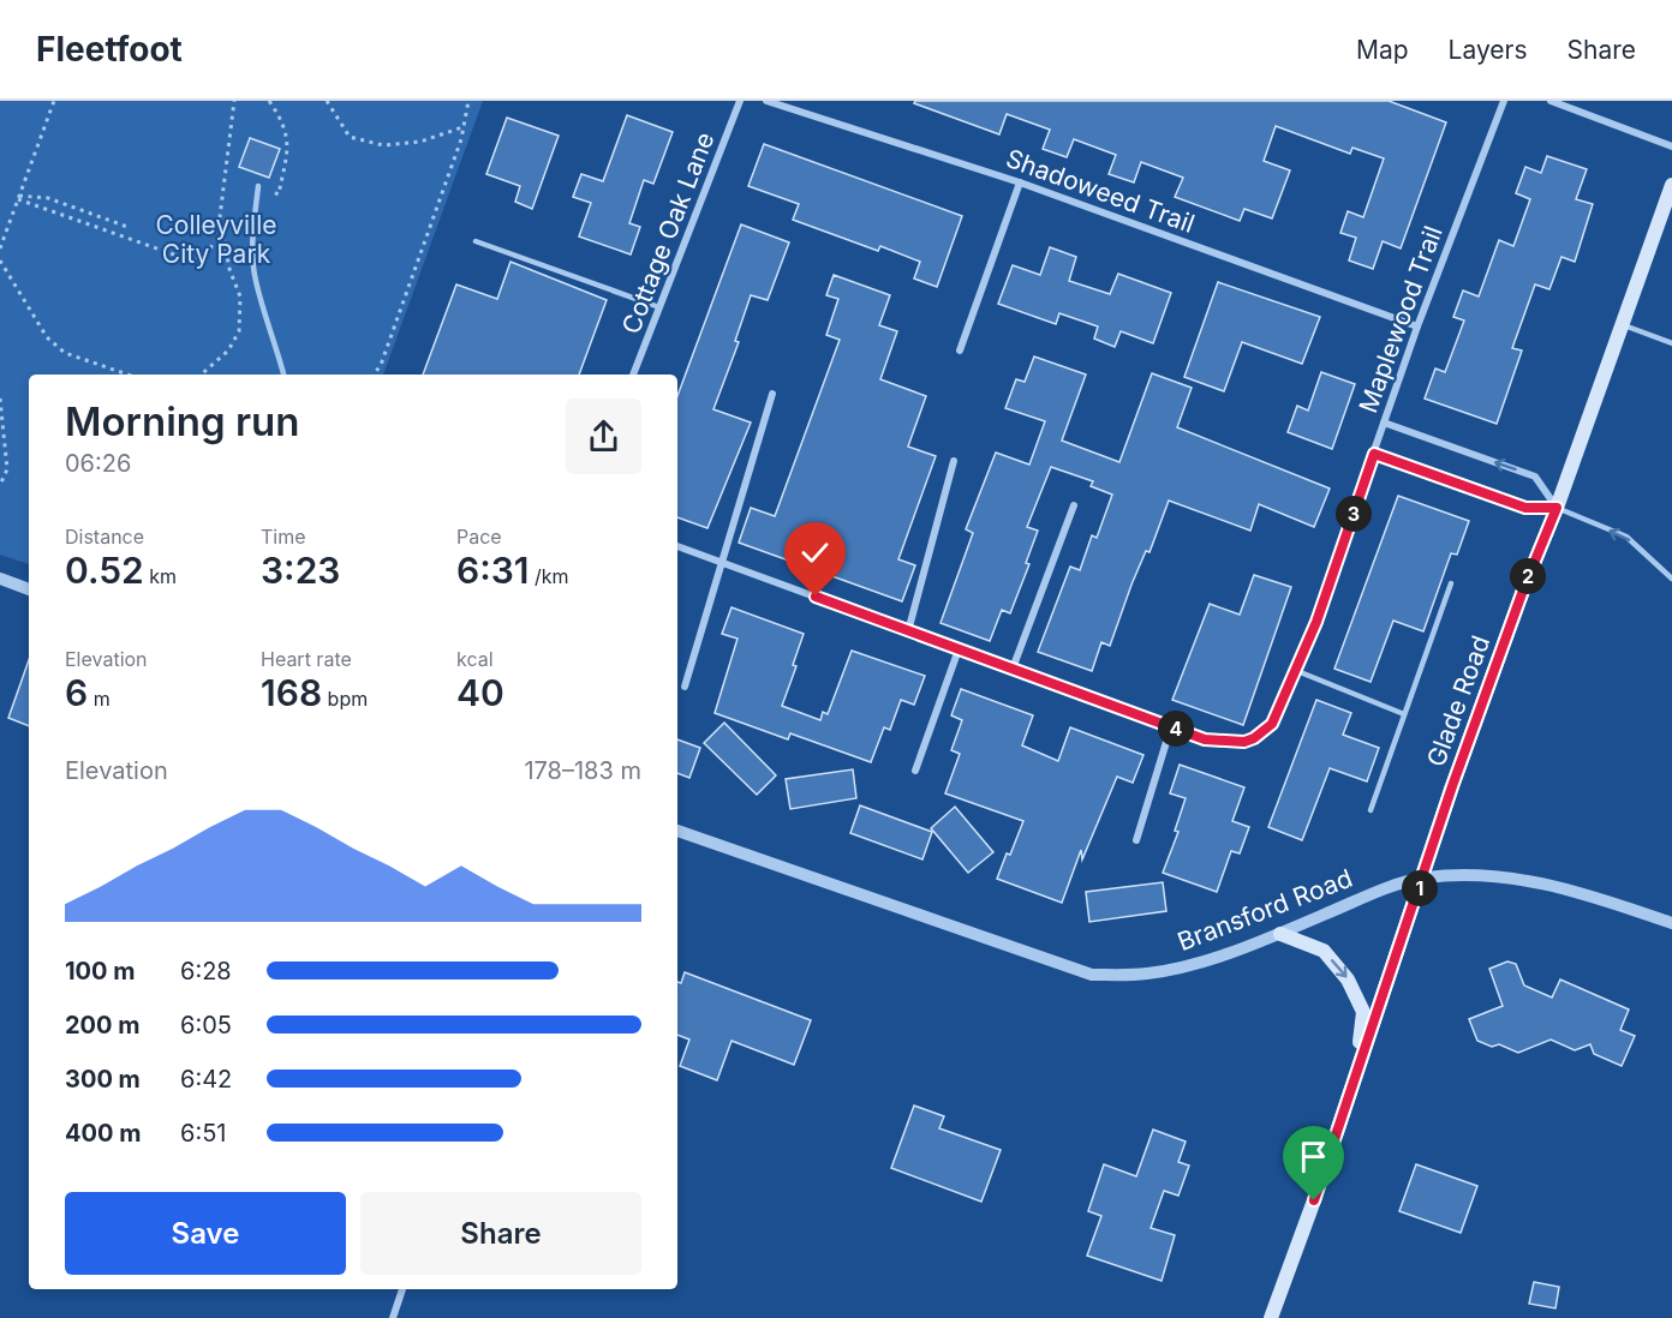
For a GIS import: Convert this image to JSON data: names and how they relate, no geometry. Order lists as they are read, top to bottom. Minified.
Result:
{"streets":{"main road":["Glade Road"],"street":["Shadoweed Trail","Cottage Oak Lane","Maplewood Trail","Bransford Road"]},"crossings":[["Shadoweed Trail","Maplewood Trail"],["Glade Road","Bransford Road"]],"parks":["Colleyville City Park"],"page":{"header":"Fleetfoot","nav":["Map","Layers","Share"],"heading":["Morning run","06:26"],"pins":["3","2","4","1"],"stats":[["Distance","0.52 km"],["Time","3:23"],["Pace","6:31 /km"],["Elevation","6 m"],["Heart rate","168 bpm"],["kcal","40"]],"chart":["Elevation","178–183 m"],"list":[{"name":"100 m","note":"6:28"},{"name":"200 m","note":"6:05"},{"name":"300 m","note":"6:42"},{"name":"400 m","note":"6:51"}],"buttons":["Save","Share"]}}
